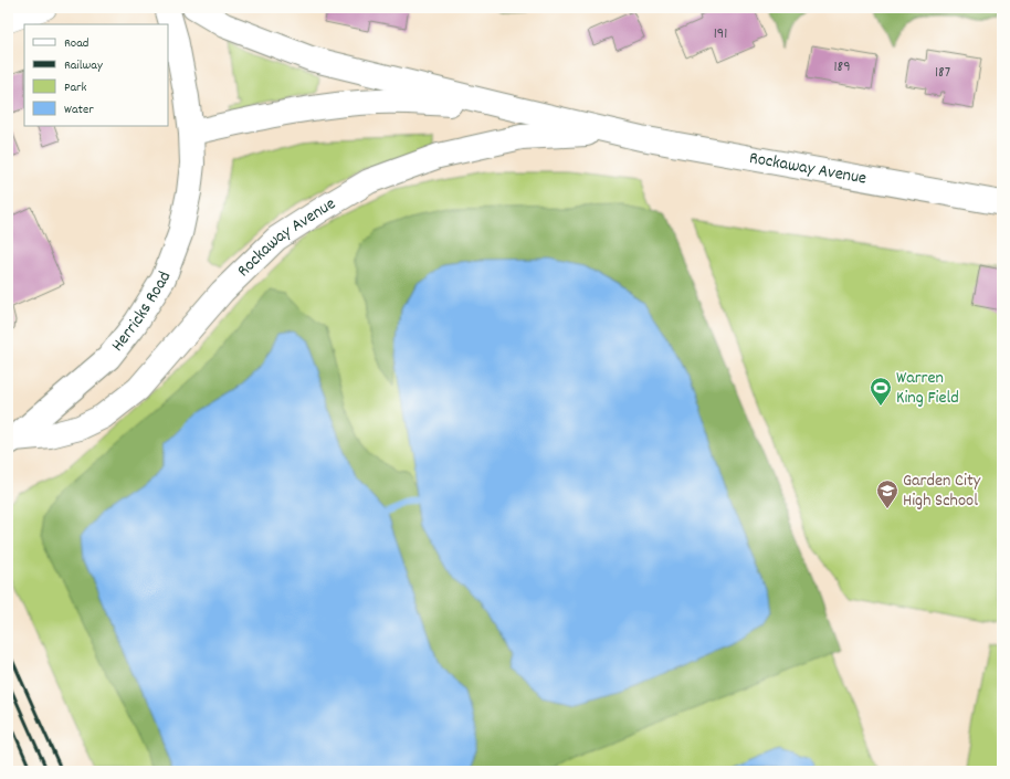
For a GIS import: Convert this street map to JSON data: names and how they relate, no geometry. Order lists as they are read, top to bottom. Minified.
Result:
{"streets":{"main road":["Rockaway Avenue","Herricks Road"]},"crossings":[["Rockaway Avenue","Herricks Road"]],"places":{"sports":["Warren King Field"],"school or university":["Garden City High School"]},"house_numbers":["191","189","187"],"legend":["Road","Railway","Park","Water"]}
